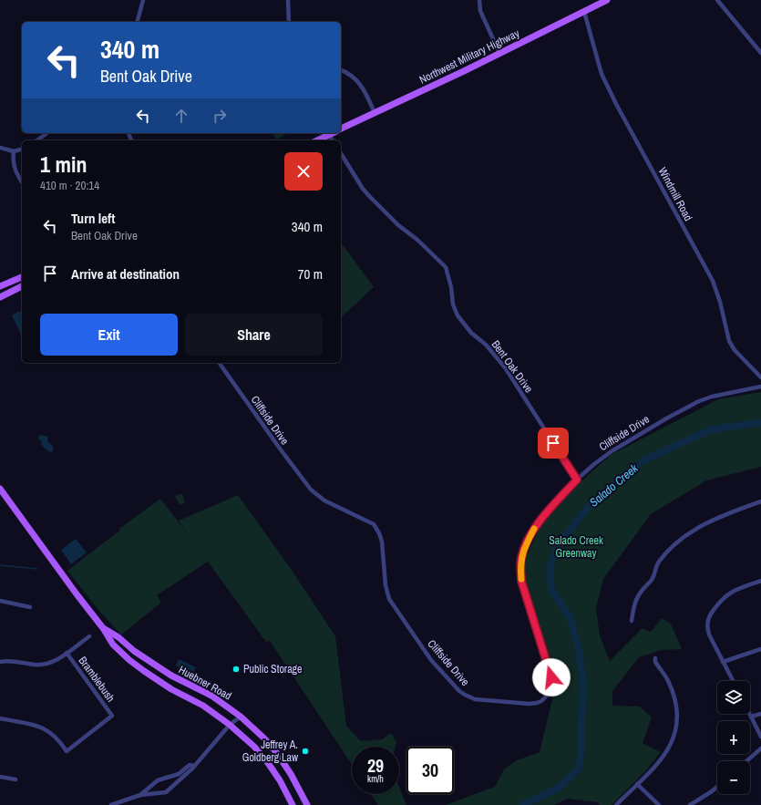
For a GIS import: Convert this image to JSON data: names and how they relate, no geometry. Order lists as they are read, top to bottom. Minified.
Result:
{"streets":{"main road":["Northwest Military Highway","Huebner Road"],"street":["Windmill Road","Bent Oak Drive","Cliffside Drive","Bramblebush"]},"crossings":[["Northwest Military Highway","Windmill Road"],["Bent Oak Drive","Cliffside Drive"]],"water":["Salado Creek"],"parks":["Salado Creek Greenway"],"places":["Public Storage","Jeffrey A. Goldberg Law"],"page":{"turn":["340 m","Bent Oak Drive"],"heading":["1 min","410 m · 20:14"],"list":[{"name":"Turn left","note":"Bent Oak Drive","value":"340 m"},{"name":"Arrive at destination","value":"70 m"}],"buttons":["Exit","Share"],"map_buttons":["+","−"],"speed":"29 km/h","limit":"30"}}
